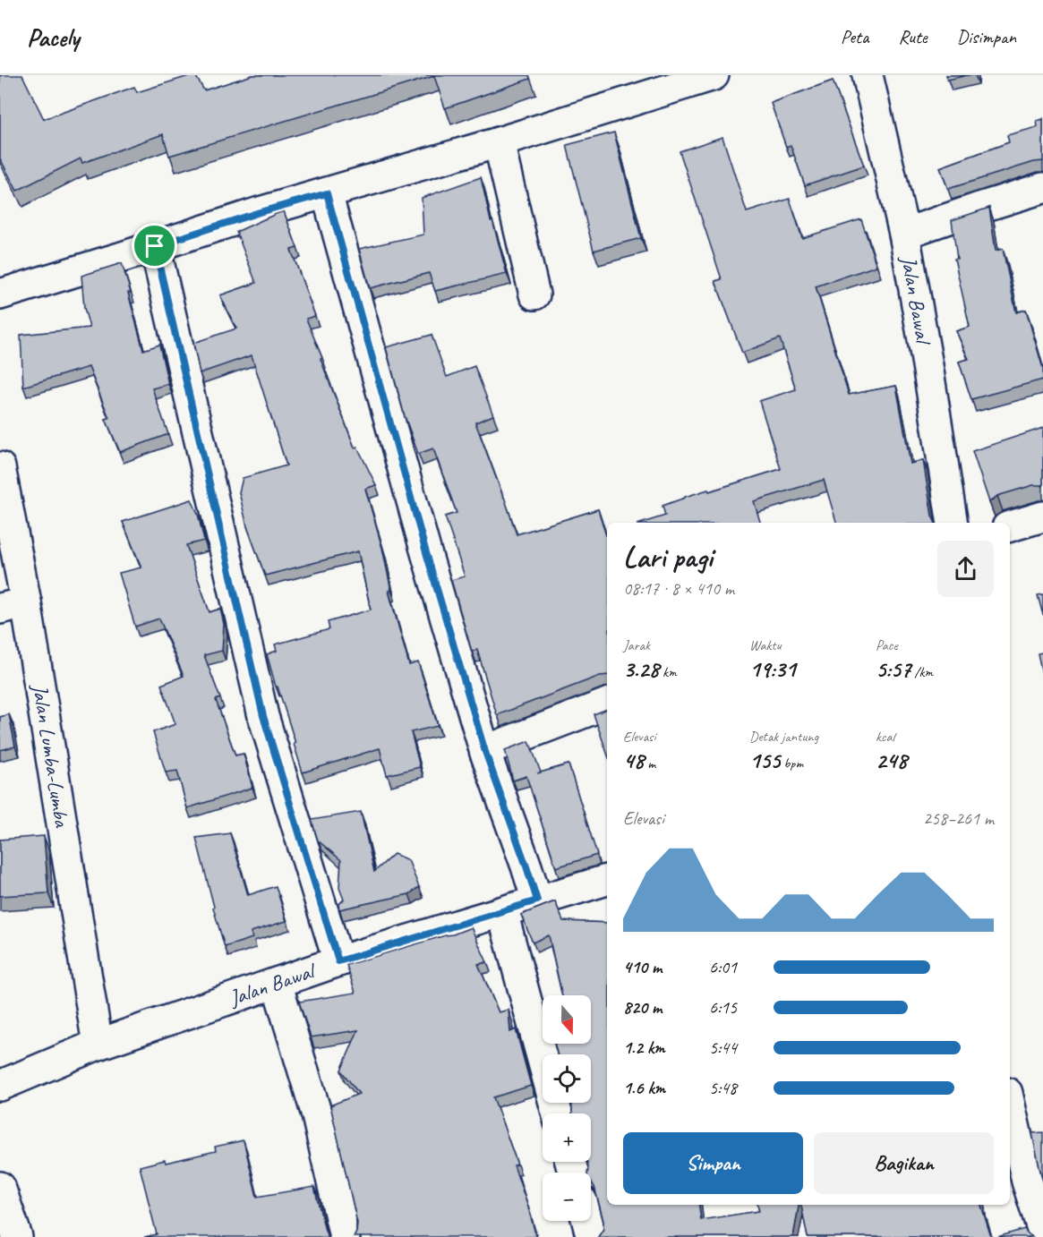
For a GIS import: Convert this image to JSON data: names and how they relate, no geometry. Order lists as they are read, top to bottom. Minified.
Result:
{"streets":{"street":["Jalan Bawal","Jalan Lumba-Lumba"]},"crossings":[["Jalan Bawal","Jalan Lumba-Lumba"]],"north":"bottom","page":{"header":"Pacely","nav":["Peta","Rute","Disimpan"],"heading":["Lari pagi","08:17 · 8 × 410 m"],"stats":[["Jarak","3.28 km"],["Waktu","19:31"],["Pace","5:57 /km"],["Elevasi","48 m"],["Detak jantung","155 bpm"],["kcal","248"]],"chart":["Elevasi","258–261 m"],"list":[{"name":"410 m","note":"6:01"},{"name":"820 m","note":"6:15"},{"name":"1.2 km","note":"5:44"},{"name":"1.6 km","note":"5:48"}],"map_buttons":["+","−"],"buttons":["Simpan","Bagikan"]}}
